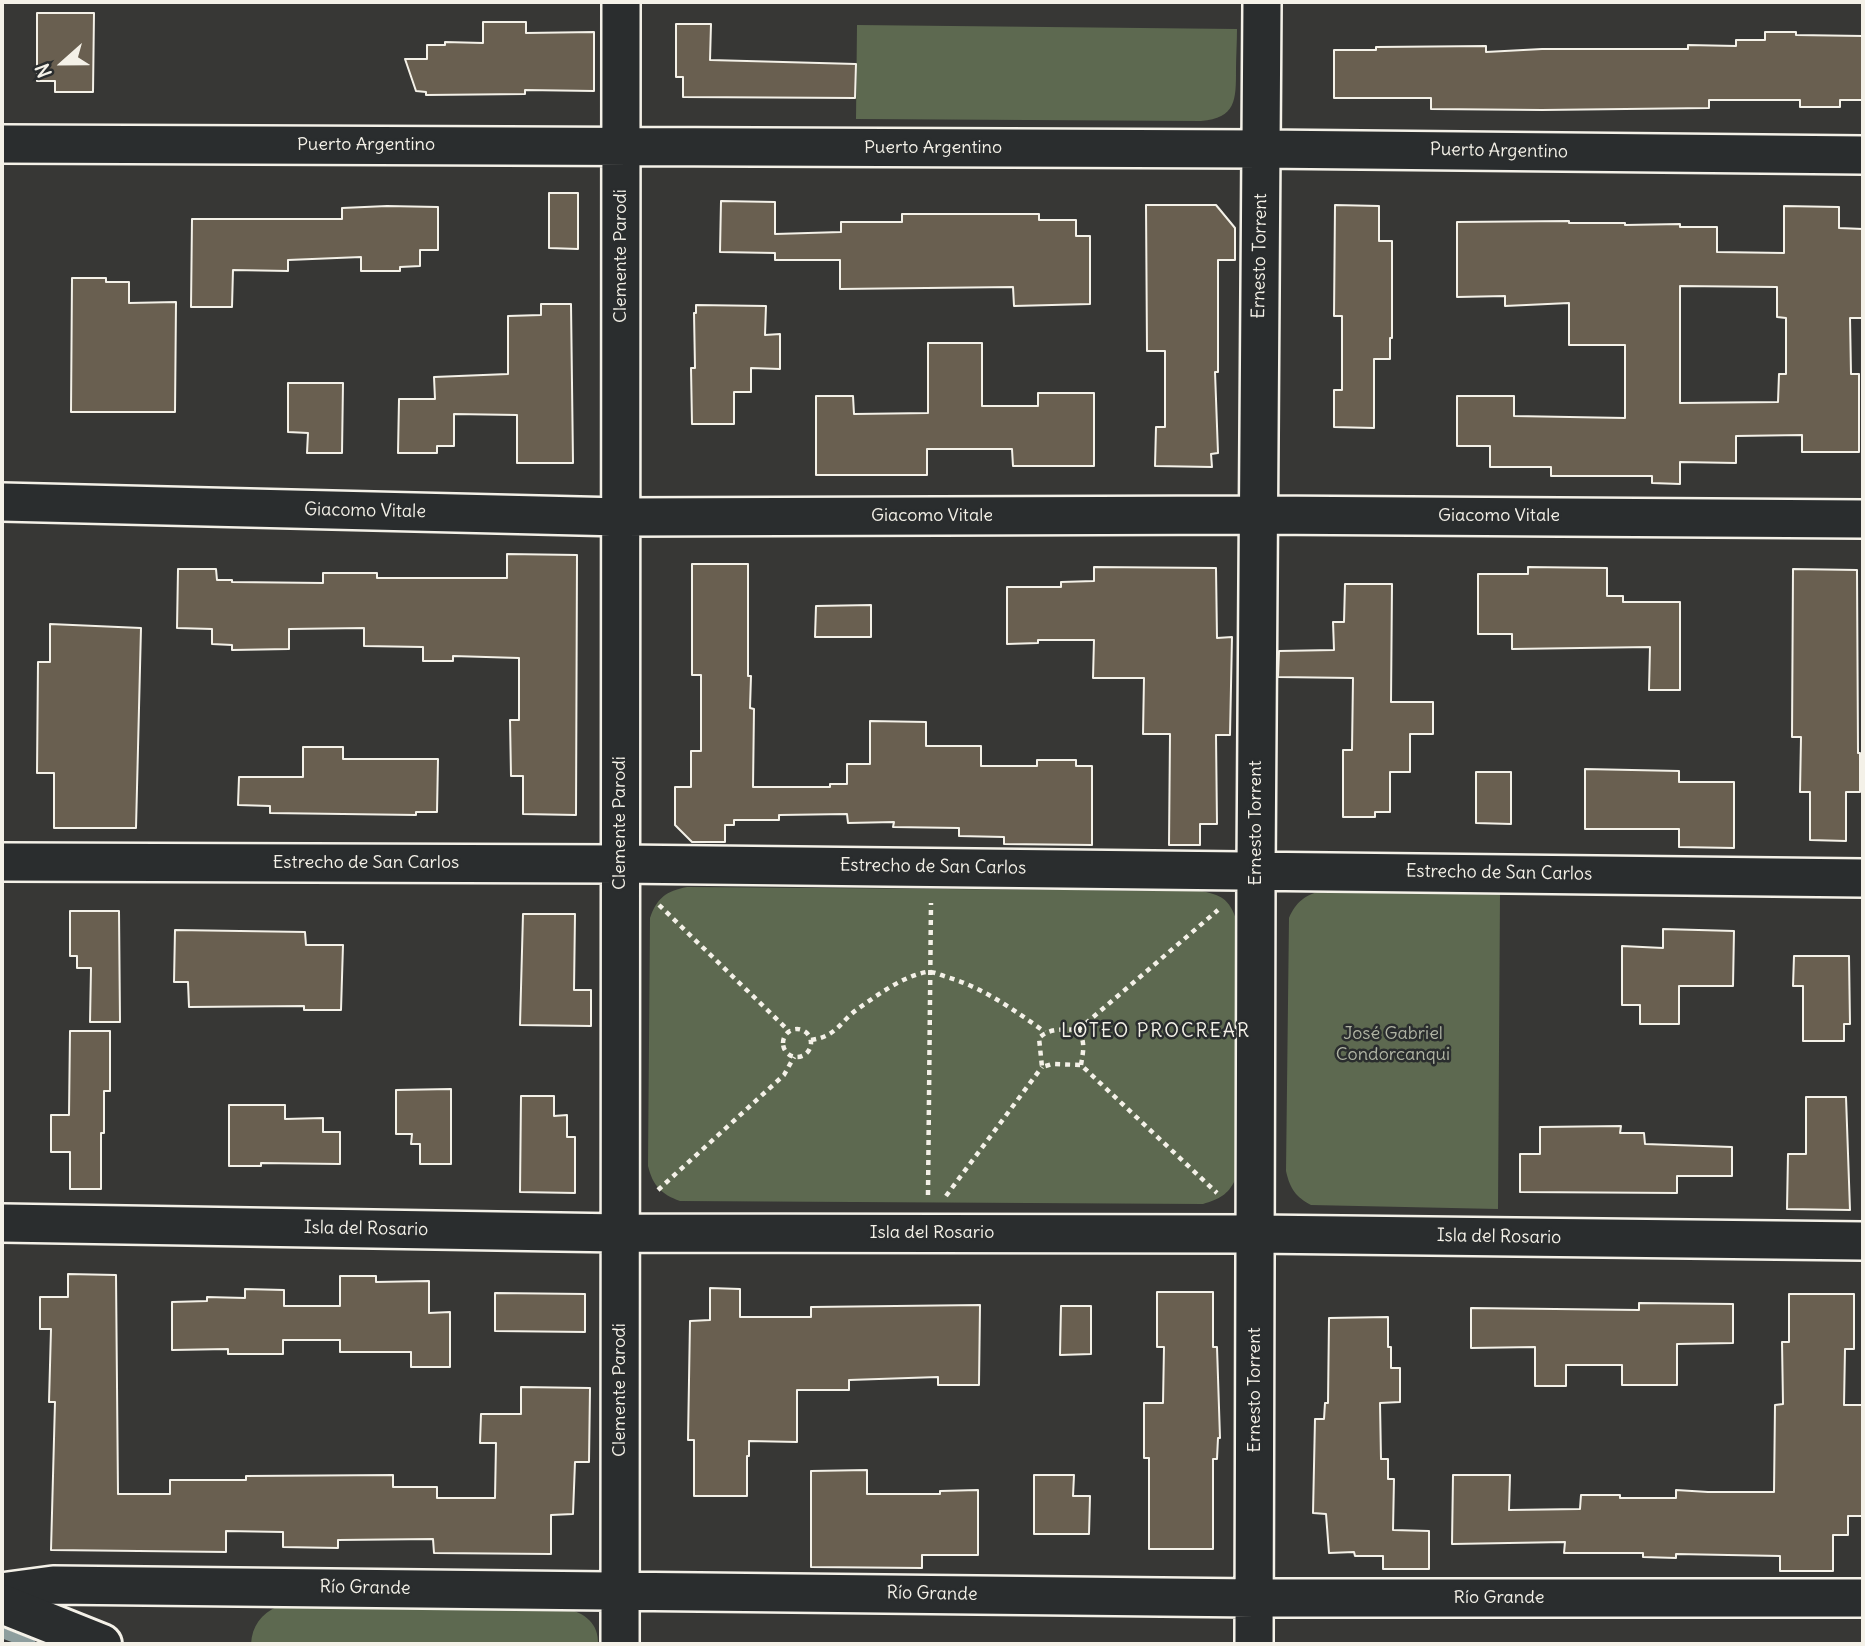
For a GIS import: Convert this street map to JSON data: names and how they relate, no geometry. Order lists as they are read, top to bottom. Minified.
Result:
{"streets":{"street":["Puerto Argentino","Clemente Parodi","Ernesto Torrent","Giacomo Vitale","Estrecho de San Carlos","Isla del Rosario","Río Grande"]},"crossings":[["Puerto Argentino","Clemente Parodi"],["Puerto Argentino","Ernesto Torrent"],["Clemente Parodi","Giacomo Vitale"],["Clemente Parodi","Estrecho de San Carlos"],["Clemente Parodi","Isla del Rosario"],["Clemente Parodi","Río Grande"],["Ernesto Torrent","Giacomo Vitale"],["Ernesto Torrent","Estrecho de San Carlos"],["Ernesto Torrent","Isla del Rosario"],["Ernesto Torrent","Río Grande"]],"districts":["LOTEO PROCREAR"],"parks":["José Gabriel Condorcanqui"],"north":"left"}
